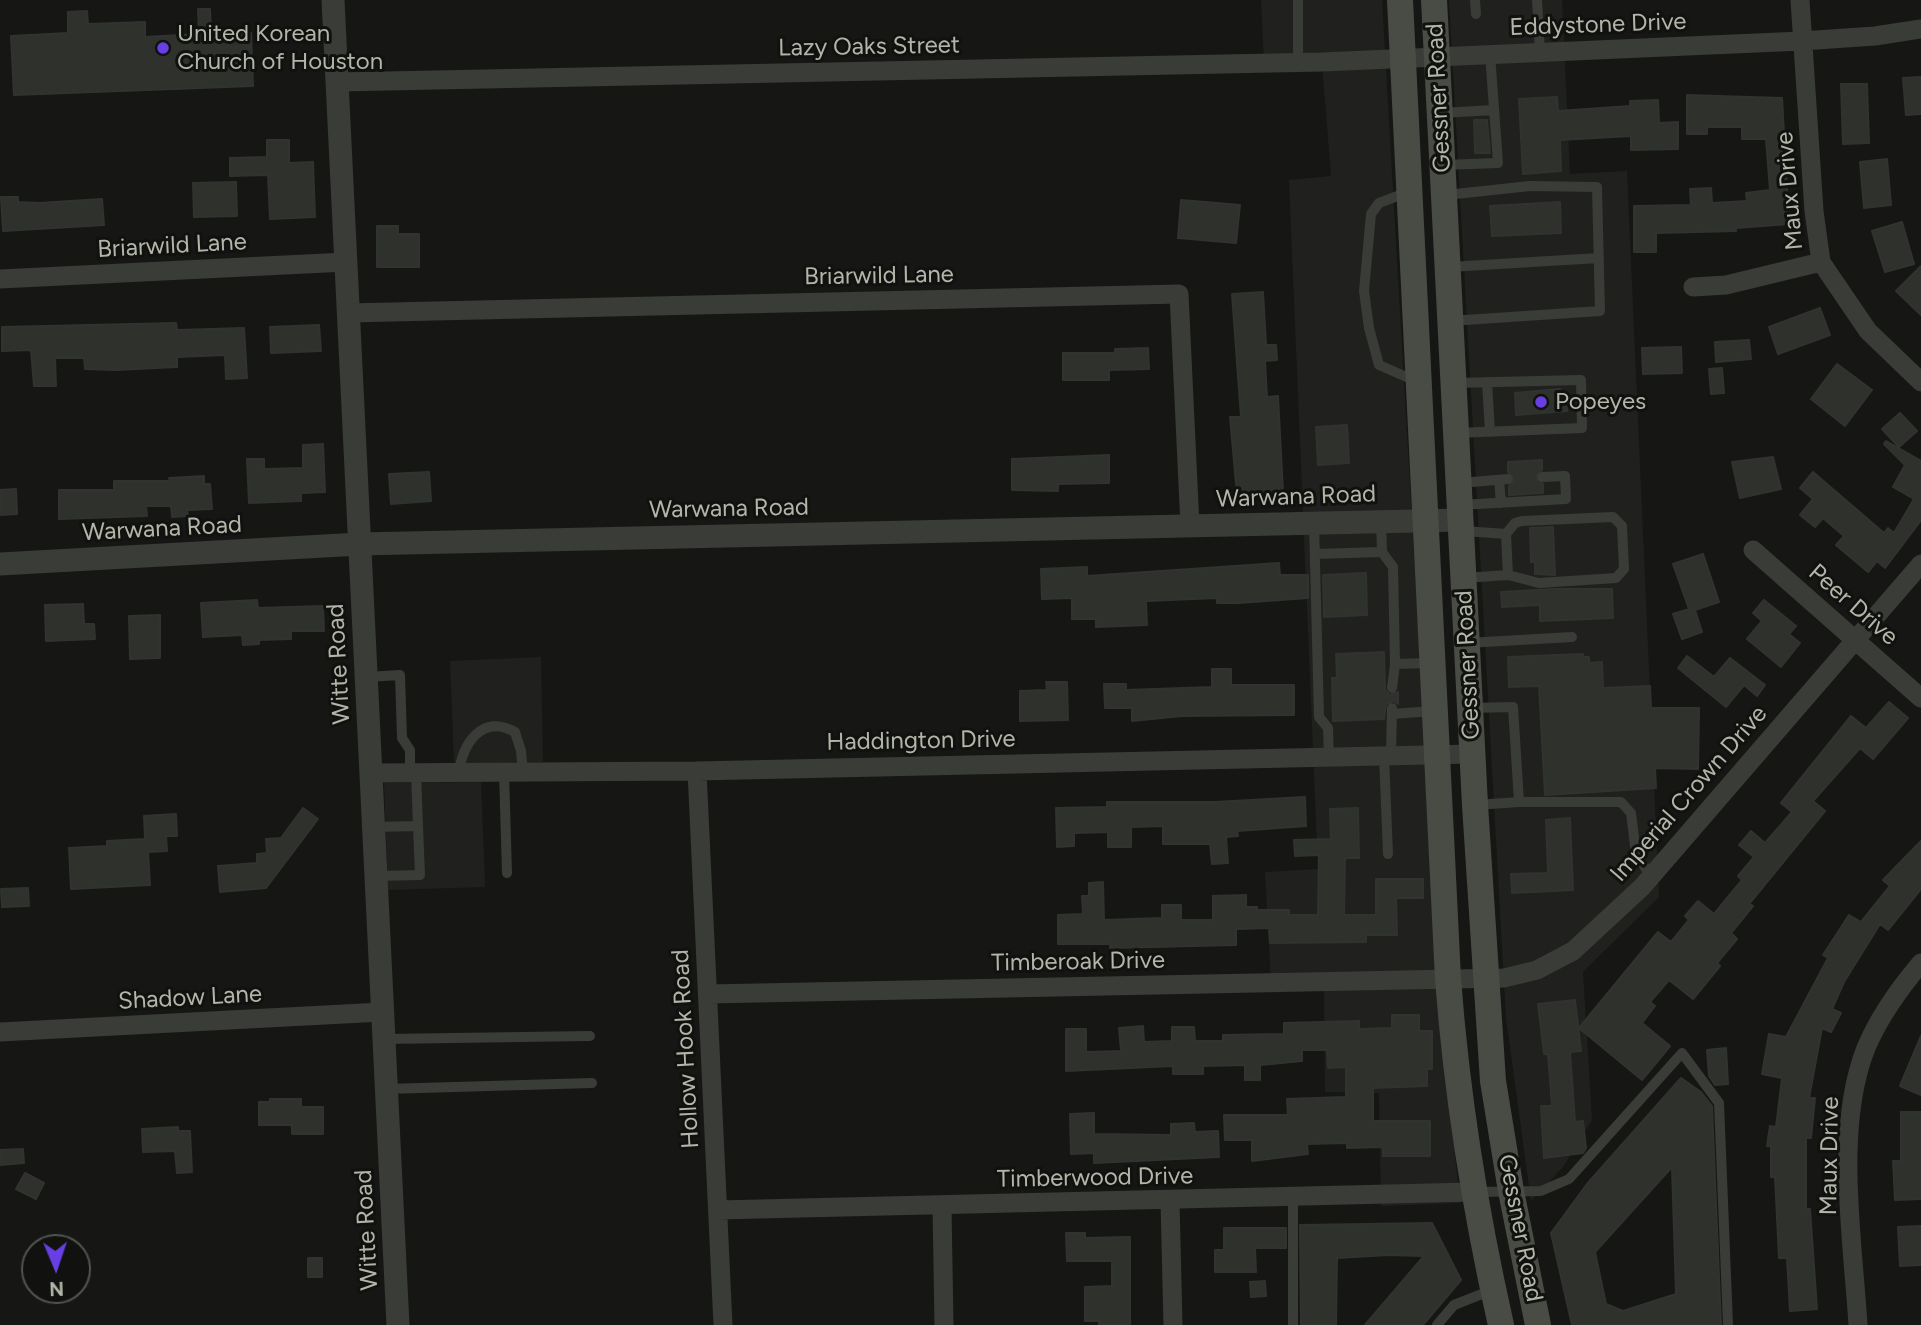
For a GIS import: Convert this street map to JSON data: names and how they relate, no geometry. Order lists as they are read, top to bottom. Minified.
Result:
{"streets":{"main road":["Gessner Road"],"street":["Eddystone Drive","Lazy Oaks Street","Maux Drive","Briarwild Lane","Warwana Road","Peer Drive","Witte Road","Haddington Drive","Imperial Crown Drive","Timberoak Drive","Shadow Lane","Hollow Hook Road","Timberwood Drive"]},"crossings":[["Eddystone Drive","Lazy Oaks Street"],["Eddystone Drive","Gessner Road"],["Eddystone Drive","Maux Drive"],["Lazy Oaks Street","Gessner Road"],["Lazy Oaks Street","Witte Road"],["Gessner Road","Warwana Road"],["Gessner Road","Haddington Drive"],["Gessner Road","Imperial Crown Drive"],["Gessner Road","Timberoak Drive"],["Gessner Road","Timberwood Drive"],["Briarwild Lane","Warwana Road"],["Briarwild Lane","Witte Road"],["Warwana Road","Witte Road"],["Peer Drive","Imperial Crown Drive"],["Witte Road","Haddington Drive"],["Witte Road","Shadow Lane"],["Haddington Drive","Hollow Hook Road"],["Imperial Crown Drive","Timberoak Drive"],["Timberoak Drive","Hollow Hook Road"],["Hollow Hook Road","Timberwood Drive"]],"places":["United Korean Church of Houston","Popeyes"],"north":"bottom"}
